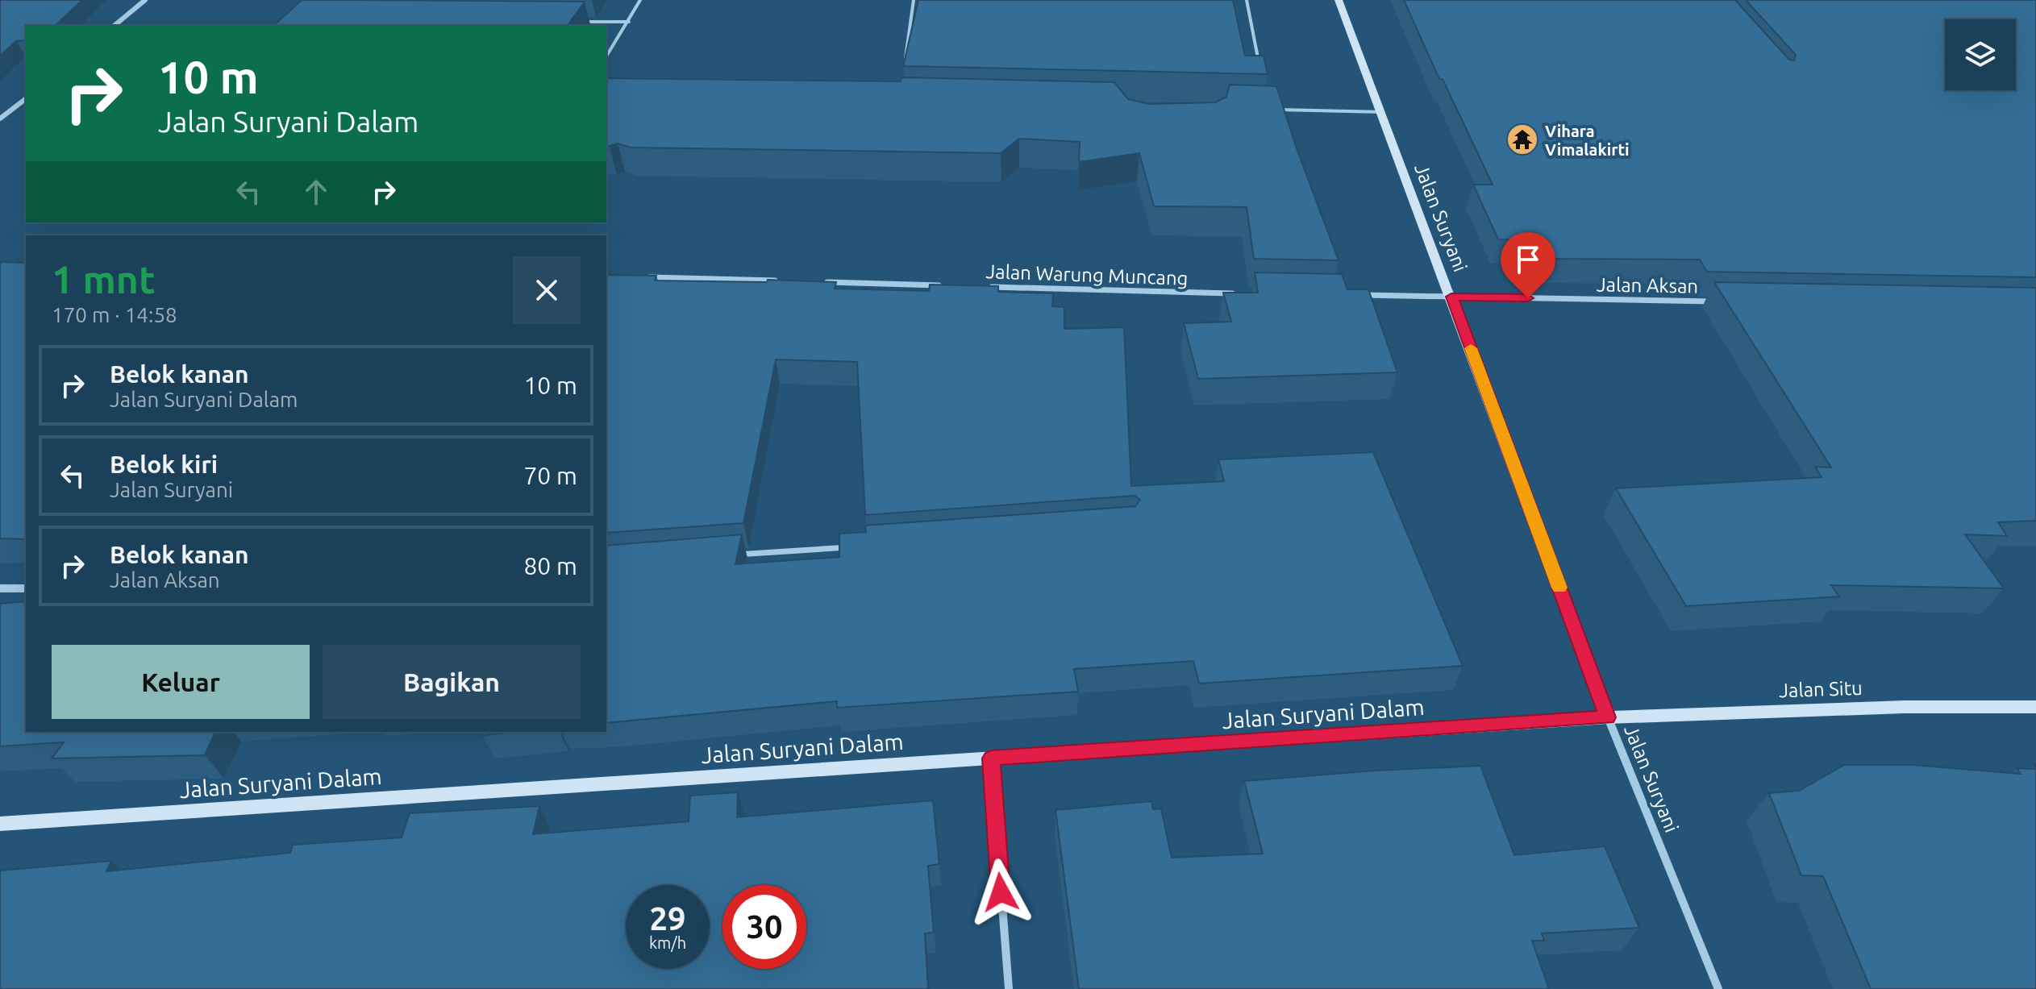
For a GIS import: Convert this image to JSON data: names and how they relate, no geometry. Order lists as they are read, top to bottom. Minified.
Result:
{"streets":{"street":["Jalan Suryani","Jalan Warung Muncang","Jalan Aksan","Jalan Situ","Jalan Suryani Dalam"]},"crossings":[["Jalan Suryani","Jalan Aksan"],["Jalan Suryani","Jalan Situ"],["Jalan Suryani","Jalan Suryani Dalam"],["Jalan Situ","Jalan Suryani Dalam"]],"places":{"temple":["Vihara Vimalakirti"]},"page":{"turn":["10 m","Jalan Suryani Dalam"],"heading":["1 mnt","170 m · 14:58"],"list":[{"name":"Belok kanan","note":"Jalan Suryani Dalam","value":"10 m"},{"name":"Belok kiri","note":"Jalan Suryani","value":"70 m"},{"name":"Belok kanan","note":"Jalan Aksan","value":"80 m"}],"buttons":["Keluar","Bagikan"],"speed":"29 km/h","limit":"30"}}
